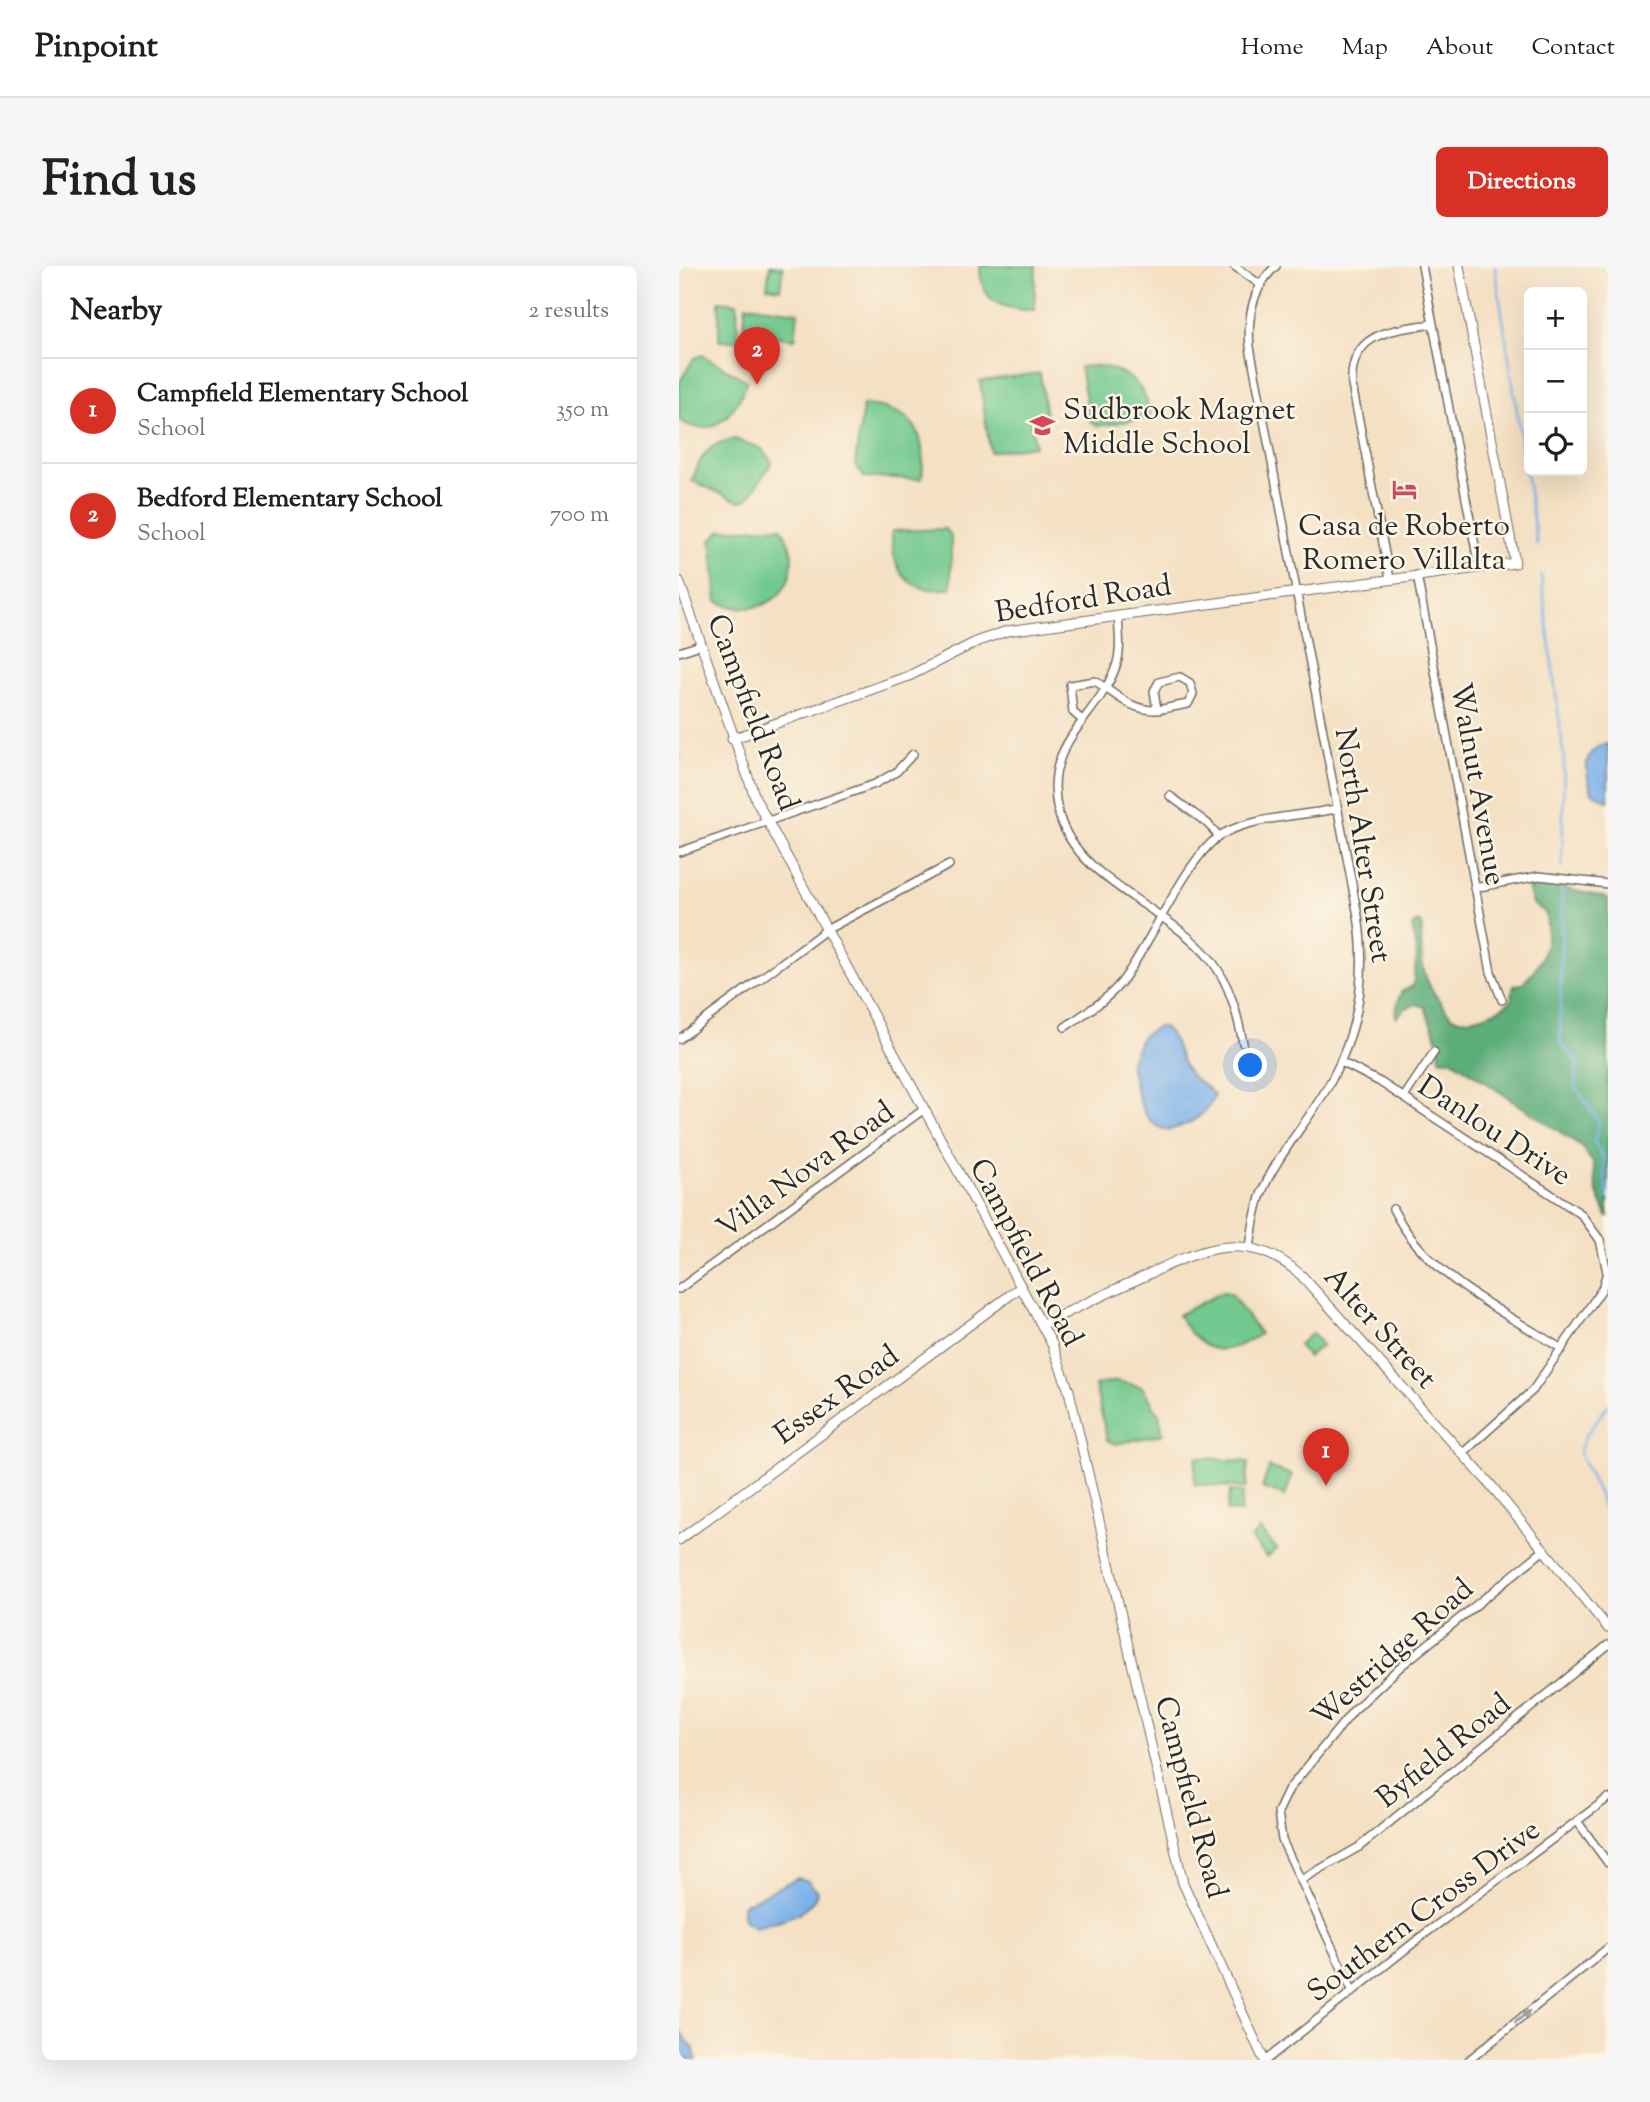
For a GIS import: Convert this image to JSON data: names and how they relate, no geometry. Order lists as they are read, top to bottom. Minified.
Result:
{"streets":{"street":["Bedford Road","Campfield Road","Walnut Avenue","North Alter Street","Danlou Drive","Villa Nova Road","Alter Street","Essex Road","Westridge Road","Byfield Road","Southern Cross Drive"]},"crossings":[["Bedford Road","Campfield Road"],["Bedford Road","Walnut Avenue"],["Bedford Road","North Alter Street"],["Campfield Road","Villa Nova Road"],["Campfield Road","Alter Street"],["Campfield Road","Essex Road"],["Campfield Road","Southern Cross Drive"],["North Alter Street","Danlou Drive"],["North Alter Street","Alter Street"],["Danlou Drive","Alter Street"],["Alter Street","Westridge Road"],["Westridge Road","Byfield Road"],["Westridge Road","Southern Cross Drive"]],"places":{"school or university":["Sudbrook Magnet Middle School"],"hotel":["Casa de Roberto Romero Villalta"]},"page":{"header":"Pinpoint","nav":["Home","Map","About","Contact"],"title":"Find us","buttons":"Directions","heading":["Nearby","2 results"],"map_buttons":["+","−"],"pins":["2","1"],"list":[{"mark":"1","name":"Campfield Elementary School","note":"School","value":"350 m"},{"mark":"2","name":"Bedford Elementary School","note":"School","value":"700 m"}]}}
